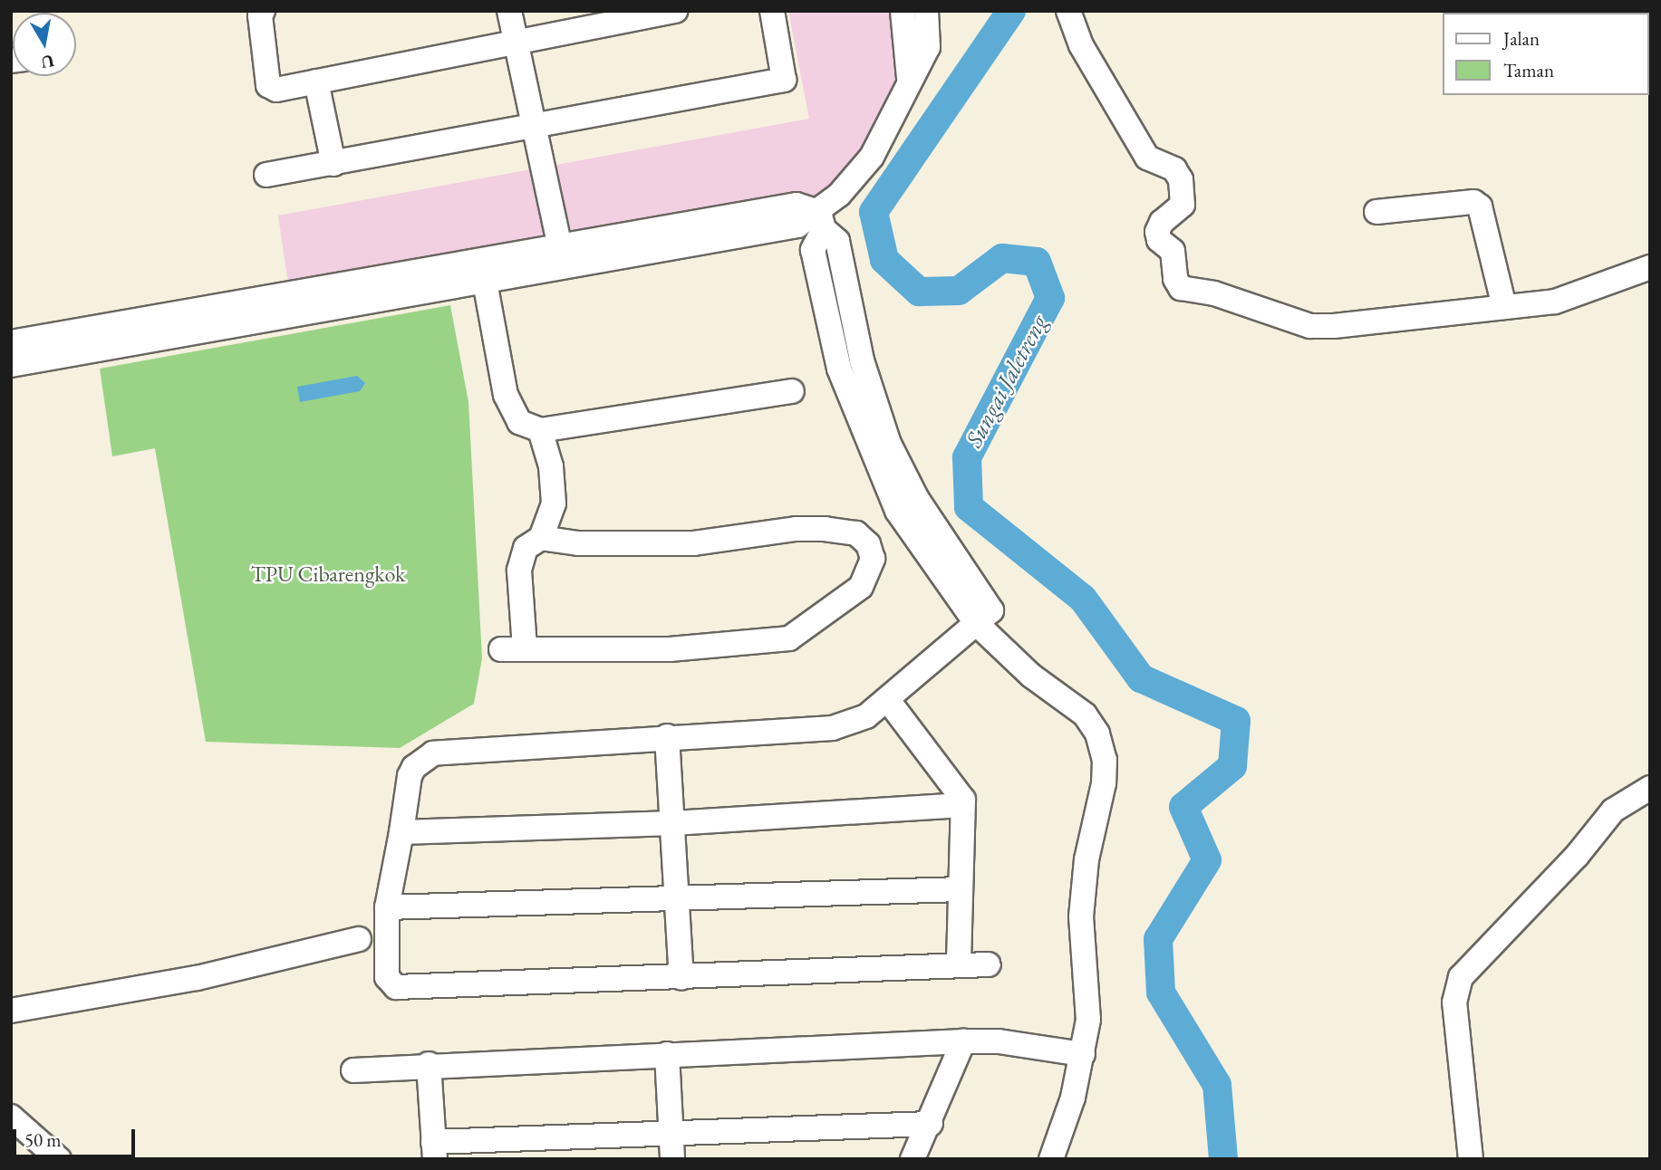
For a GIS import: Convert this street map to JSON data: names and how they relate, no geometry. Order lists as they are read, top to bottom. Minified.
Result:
{"water":["Sungai Jaletreng"],"parks":["TPU Cibarengkok"],"legend":["Jalan","Taman"],"scale_bar":"50 m","north":"bottom"}
